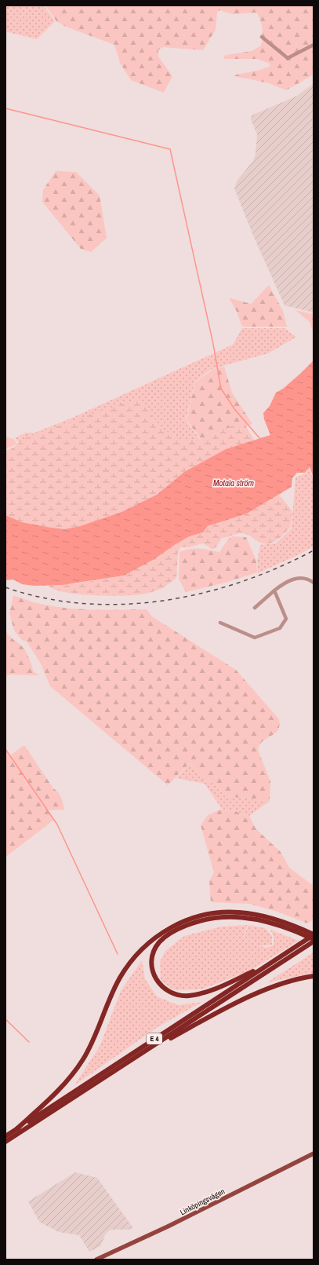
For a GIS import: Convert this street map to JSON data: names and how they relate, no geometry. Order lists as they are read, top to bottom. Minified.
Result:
{"streets":{"highway":["E 4"],"main road":["Linköpingsvägen"]},"water":["Motala ström"]}
